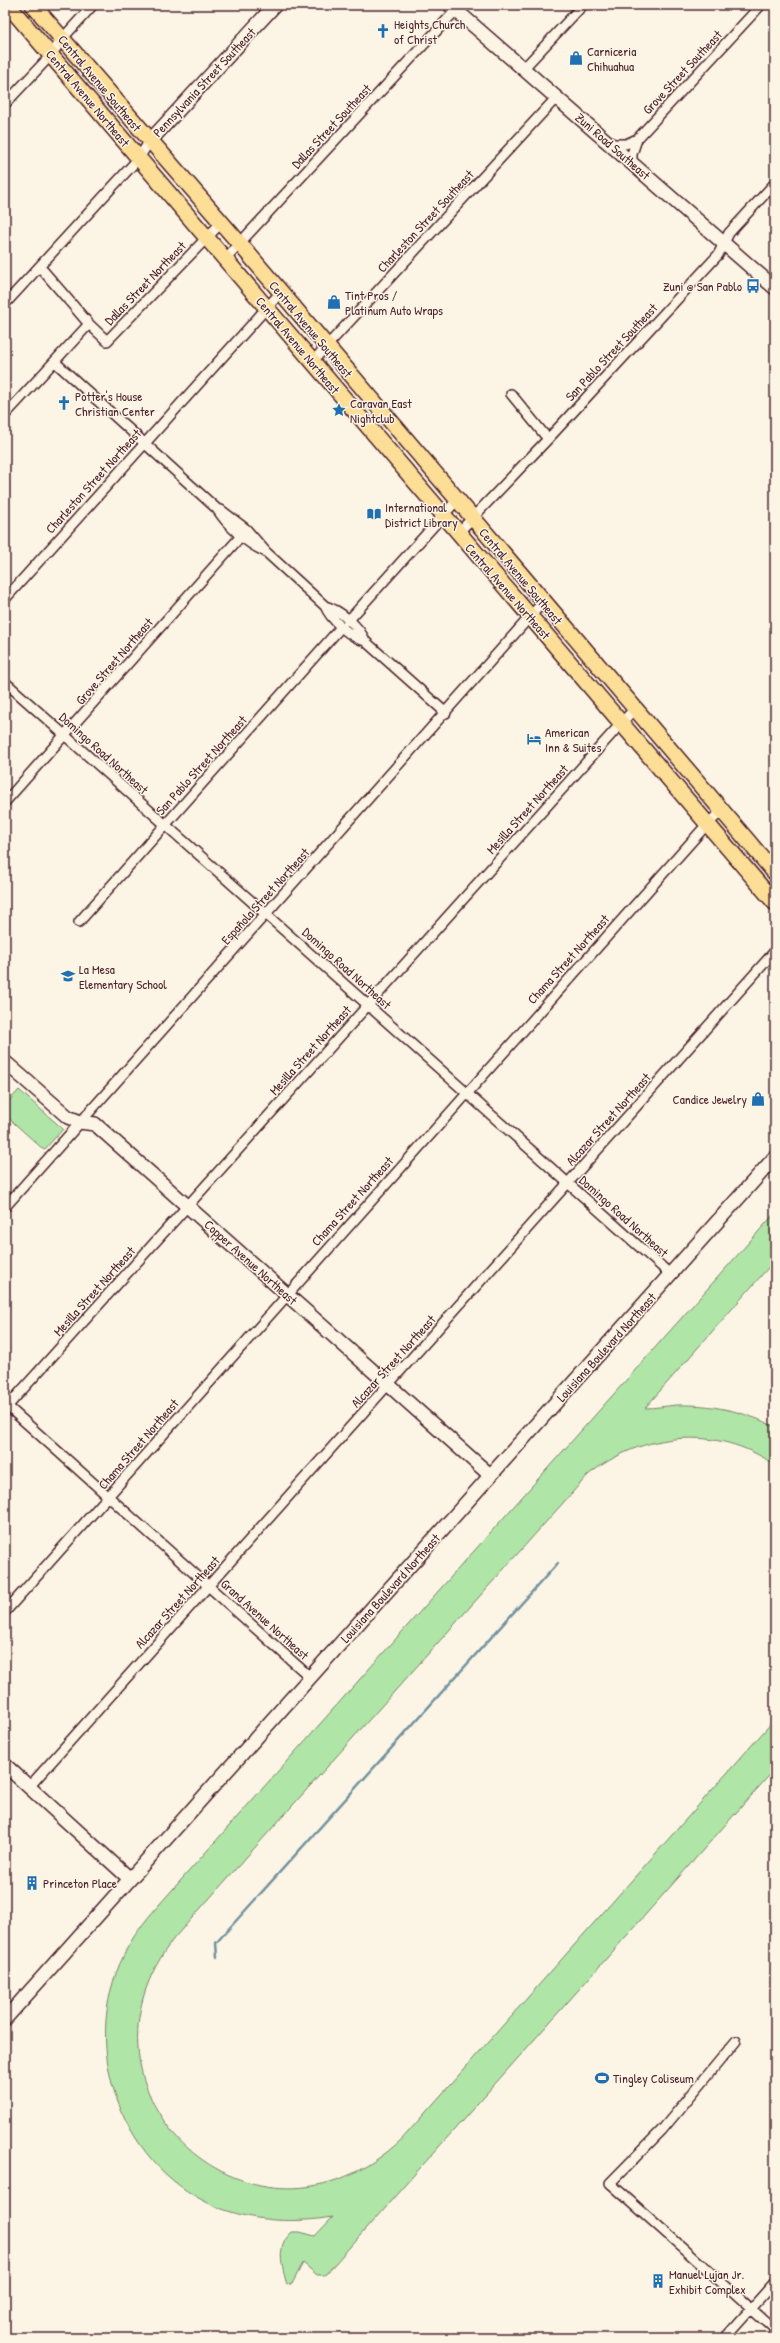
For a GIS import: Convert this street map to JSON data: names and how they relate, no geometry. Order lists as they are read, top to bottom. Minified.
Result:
{"streets":{"main road":["Central Avenue Southeast","Central Avenue Northeast"],"street":["Grove Street Southeast","Pennsylvania Street Southeast","Dallas Street Southeast","Zuni Road Southeast","Charleston Street Southeast","Dallas Street Northeast","San Pablo Street Southeast","Charleston Street Northeast","Grove Street Northeast","Domingo Road Northeast","San Pablo Street Northeast","Mesilla Street Northeast","Española Street Northeast","Chama Street Northeast","Alcazar Street Northeast","Copper Avenue Northeast","Louisiana Boulevard Northeast","Grand Avenue Northeast"]},"crossings":[["Grove Street Southeast","Zuni Road Southeast"],["Pennsylvania Street Southeast","Central Avenue Southeast"],["Central Avenue Southeast","Dallas Street Southeast"],["Central Avenue Southeast","Charleston Street Southeast"],["Central Avenue Southeast","Dallas Street Northeast"],["Central Avenue Southeast","San Pablo Street Southeast"],["Central Avenue Southeast","Charleston Street Northeast"],["Central Avenue Southeast","San Pablo Street Northeast"],["Central Avenue Southeast","Mesilla Street Northeast"],["Central Avenue Southeast","Española Street Northeast"],["Central Avenue Southeast","Chama Street Northeast"],["Central Avenue Northeast","Dallas Street Southeast"],["Central Avenue Northeast","Charleston Street Southeast"],["Central Avenue Northeast","Dallas Street Northeast"],["Central Avenue Northeast","San Pablo Street Southeast"],["Central Avenue Northeast","Charleston Street Northeast"],["Central Avenue Northeast","San Pablo Street Northeast"],["Central Avenue Northeast","Mesilla Street Northeast"],["Central Avenue Northeast","Española Street Northeast"],["Central Avenue Northeast","Chama Street Northeast"],["Dallas Street Southeast","Zuni Road Southeast"],["Zuni Road Southeast","Charleston Street Southeast"],["Zuni Road Southeast","San Pablo Street Southeast"],["Grove Street Northeast","Domingo Road Northeast"],["Domingo Road Northeast","San Pablo Street Northeast"],["Domingo Road Northeast","Mesilla Street Northeast"],["Domingo Road Northeast","Española Street Northeast"],["Domingo Road Northeast","Chama Street Northeast"],["Domingo Road Northeast","Alcazar Street Northeast"],["Domingo Road Northeast","Louisiana Boulevard Northeast"],["Mesilla Street Northeast","Copper Avenue Northeast"],["Mesilla Street Northeast","Grand Avenue Northeast"],["Española Street Northeast","Copper Avenue Northeast"],["Chama Street Northeast","Copper Avenue Northeast"],["Chama Street Northeast","Grand Avenue Northeast"],["Alcazar Street Northeast","Copper Avenue Northeast"],["Alcazar Street Northeast","Grand Avenue Northeast"],["Copper Avenue Northeast","Louisiana Boulevard Northeast"],["Louisiana Boulevard Northeast","Grand Avenue Northeast"]],"places":{"church":["Heights Church of Christ","Potter's House Christian Center"],"shop":["Carniceria Chihuahua","Tint Pros / Platinum Auto Wraps","Candice Jewelry"],"bus stop":["Zuni @ San Pablo"],"place":["Caravan East Nightclub"],"library":["International District Library"],"hotel":["American Inn & Suites"],"school or university":["La Mesa Elementary School"],"building":["Princeton Place","Manuel Lujan Jr. Exhibit Complex"],"sports":["Tingley Coliseum"]}}
